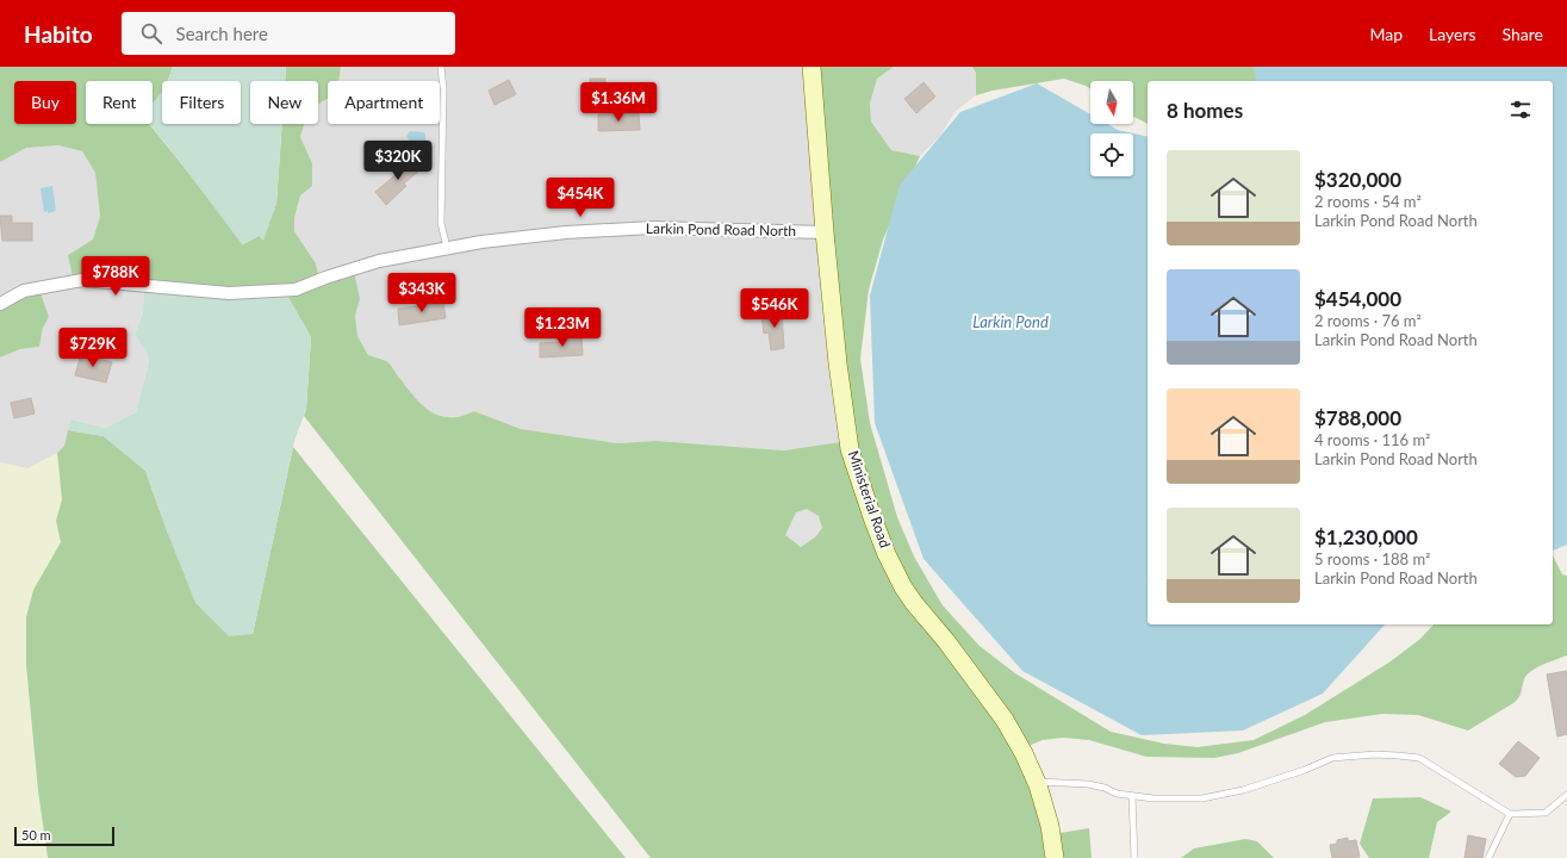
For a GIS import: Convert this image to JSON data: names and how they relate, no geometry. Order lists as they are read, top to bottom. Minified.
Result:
{"streets":{"main road":["Ministerial Road"],"street":["Larkin Pond Road North"]},"crossings":[["Larkin Pond Road North","Ministerial Road"]],"water":["Larkin Pond"],"scale_bar":"50 m","north":"bottom","page":{"header":"Habito","search":"Search here","nav":["Map","Layers","Share"],"chip":["Buy","Rent","Filters","New","Apartment"],"heading":"8 homes","price":["$1.36M","$320K","$454K","$788K","$343K","$546K","$1.23M","$729K"],"list":[{"name":"$320,000","note":"2 rooms · 54 m² · Larkin Pond Road North"},{"name":"$454,000","note":"2 rooms · 76 m² · Larkin Pond Road North"},{"name":"$788,000","note":"4 rooms · 116 m² · Larkin Pond Road North"},{"name":"$1,230,000","note":"5 rooms · 188 m² · Larkin Pond Road North"}],"scale":"50 m"}}
